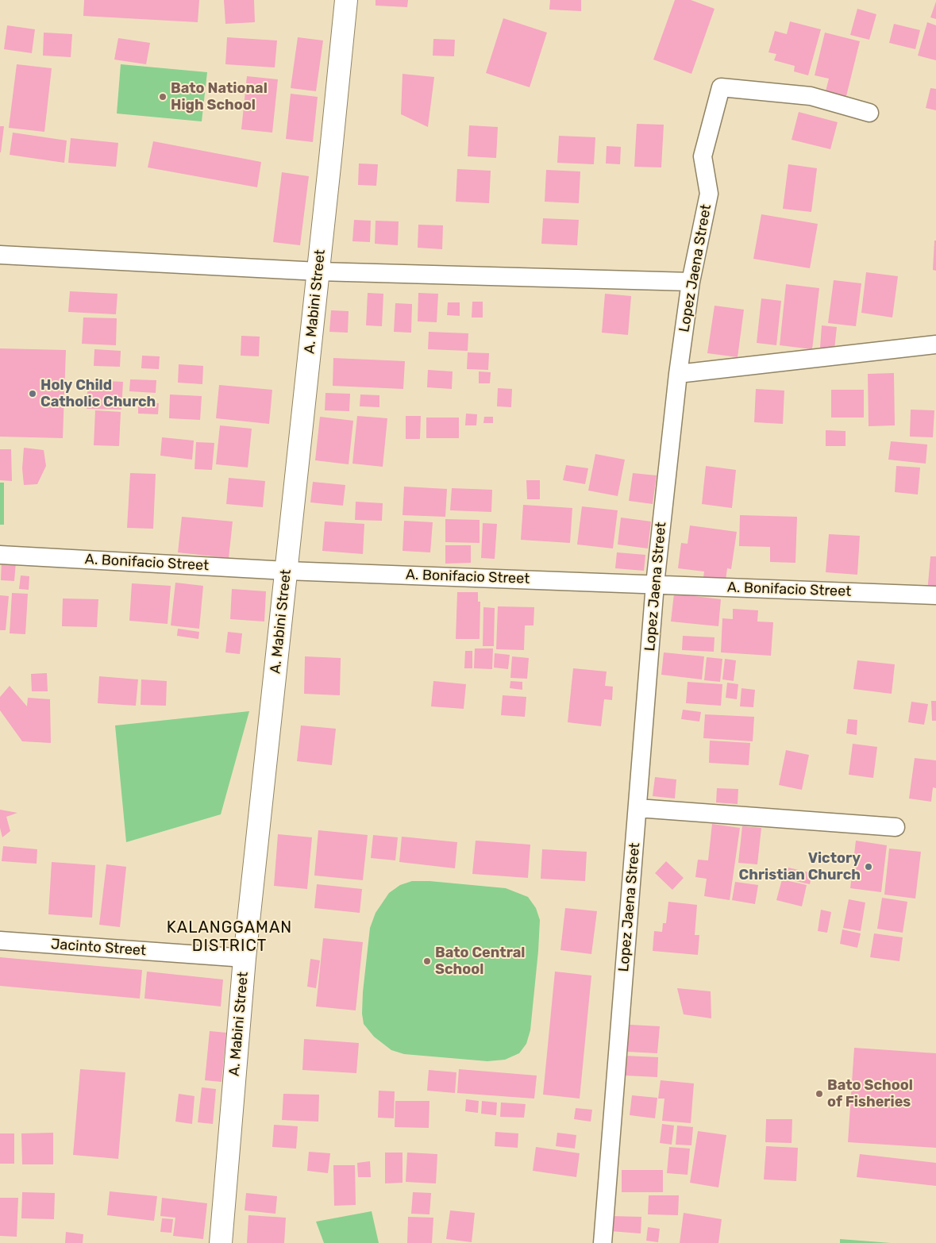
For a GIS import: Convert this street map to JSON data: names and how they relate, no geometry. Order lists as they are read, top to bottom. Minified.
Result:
{"streets":{"street":["Lopez Jaena Street","A. Mabini Street","A. Bonifacio Street","Jacinto Street"]},"crossings":[["Lopez Jaena Street","A. Bonifacio Street"],["A. Mabini Street","A. Bonifacio Street"],["A. Mabini Street","Jacinto Street"]],"districts":["KALANGGAMAN DISTRICT"],"places":["Bato National High School","Holy Child Catholic Church","Victory Christian Church","Bato Central School","Bato School of Fisheries"]}
